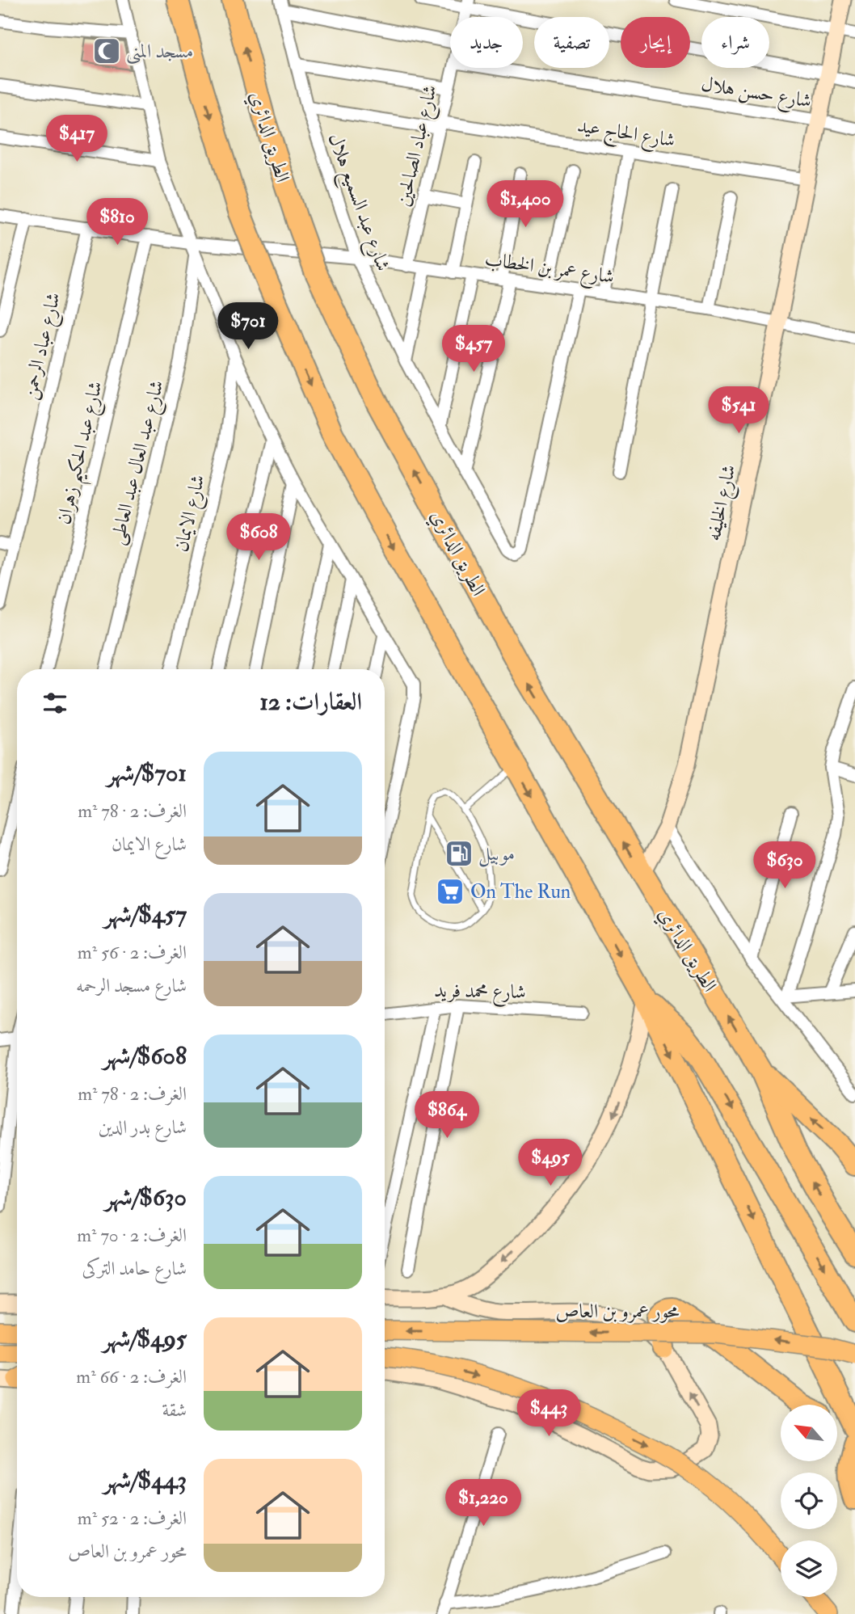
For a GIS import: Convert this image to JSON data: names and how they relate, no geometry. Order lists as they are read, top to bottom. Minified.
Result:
{"streets":{"highway":["الطريق الدائري"],"main road":["محور عمرو بن العاص"],"street":["شارع حسن هلال","شارع الحاج عيد","شارع عباد الصالحين","شارع عبد السميع هلال","شارع عمر بن الخطاب","شارع عباد الرحمن","شارع عبد الحكيم زهران","شارع عبد العال عبد العاطى","شارع الخليفه","شارع الايمان","شارع محمد فريد"]},"crossings":[["شارع حسن هلال","شارع الخليفه"],["شارع الحاج عيد","شارع عباد الصالحين"],["شارع الحاج عيد","شارع عبد السميع هلال"],["شارع الحاج عيد","شارع الخليفه"],["الطريق الدائري","شارع الخليفه"],["شارع عباد الصالحين","شارع عمر بن الخطاب"],["شارع عبد السميع هلال","شارع عمر بن الخطاب"],["شارع عمر بن الخطاب","شارع عباد الرحمن"],["شارع عمر بن الخطاب","شارع عبد الحكيم زهران"],["شارع عمر بن الخطاب","شارع الخليفه"]],"one_way":["محور عمرو بن العاص"],"places":{"mosque":["مسجد المنى"],"fuel station":["موبيل"],"supermarket":["On The Run"]},"north":"top left","page":{"chip":["شراء","إيجار","تصفية","جديد"],"price":["$417","$1,400","$810","$701","$457","$541","$608","$630","$864","$495","$443","$1,220"],"heading":"العقارات: 12","list":[{"name":"$701/شهر","note":"الغرف: 2 · 78 m² · شارع الايمان"},{"name":"$457/شهر","note":"الغرف: 2 · 56 m² · شارع مسجد الرحمه"},{"name":"$608/شهر","note":"الغرف: 2 · 78 m² · شارع بدر الدين"},{"name":"$630/شهر","note":"الغرف: 2 · 70 m² · شارع حامد التركى"},{"name":"$495/شهر","note":"الغرف: 2 · 66 m² · شقة"},{"name":"$443/شهر","note":"الغرف: 2 · 52 m² · محور عمرو بن العاص"}]}}
